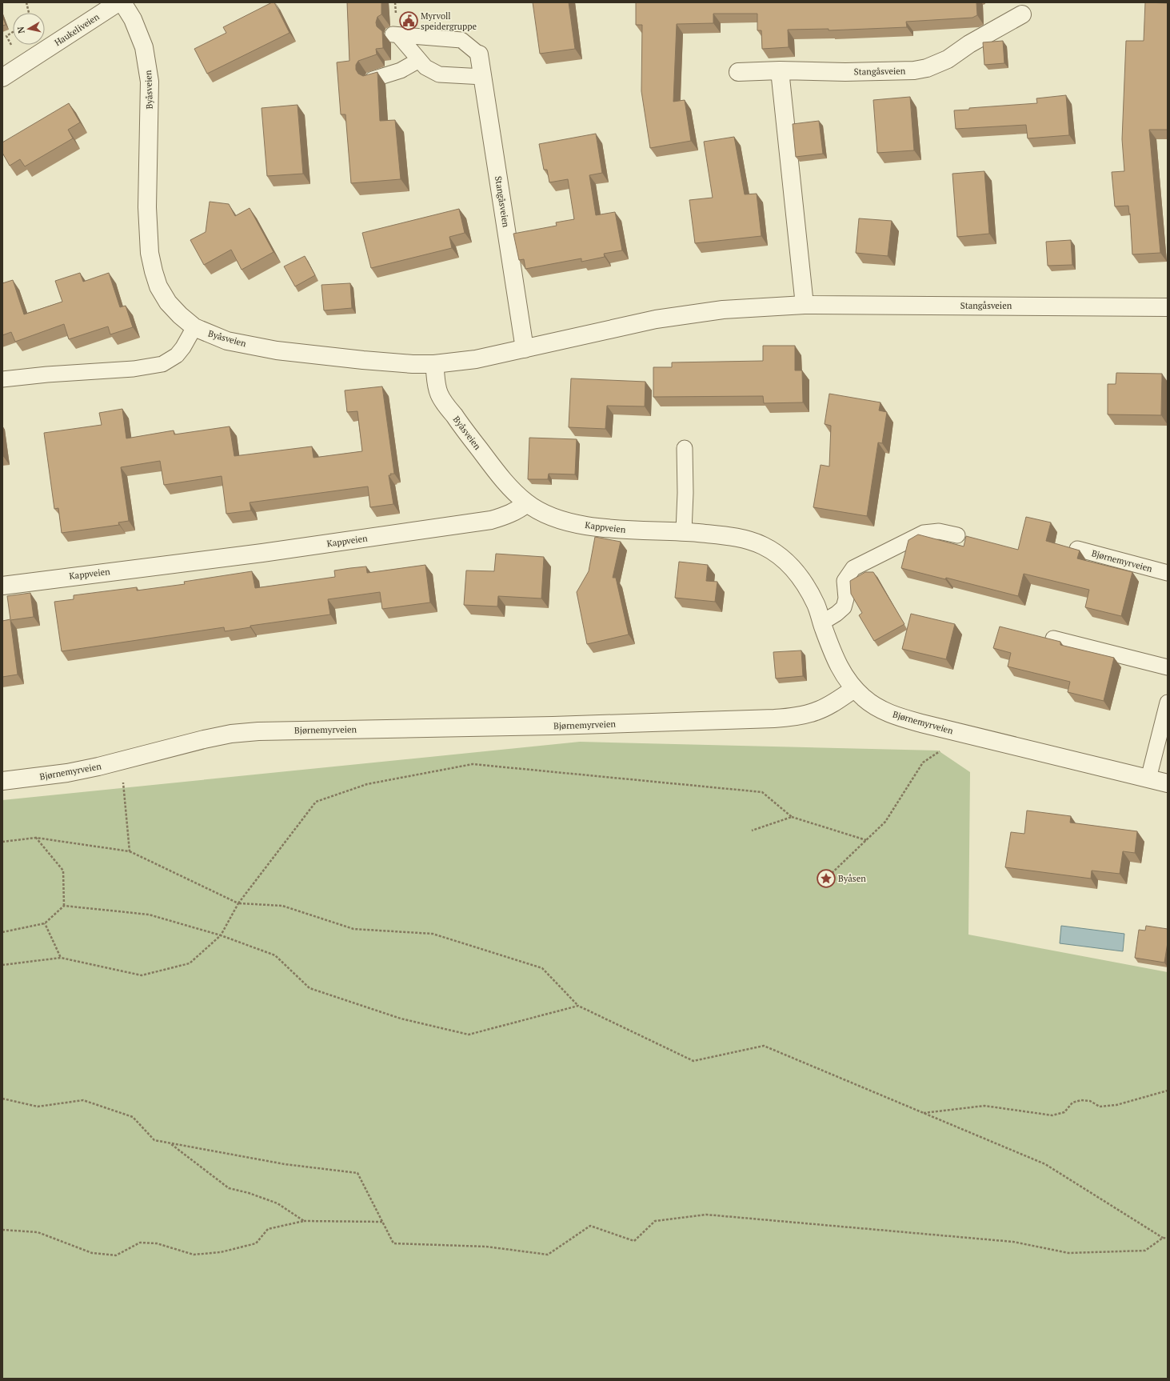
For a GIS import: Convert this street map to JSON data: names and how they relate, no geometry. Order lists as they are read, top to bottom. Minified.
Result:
{"streets":{"street":["Haukeliveien","Stangåsveien","Byåsveien","Kappveien","Bjørnemyrveien"]},"crossings":[["Stangåsveien","Byåsveien"],["Byåsveien","Kappveien"],["Kappveien","Bjørnemyrveien"]],"places":{"public building":["Myrvoll speidergruppe"],"place":["Byåsen"]},"north":"left"}
